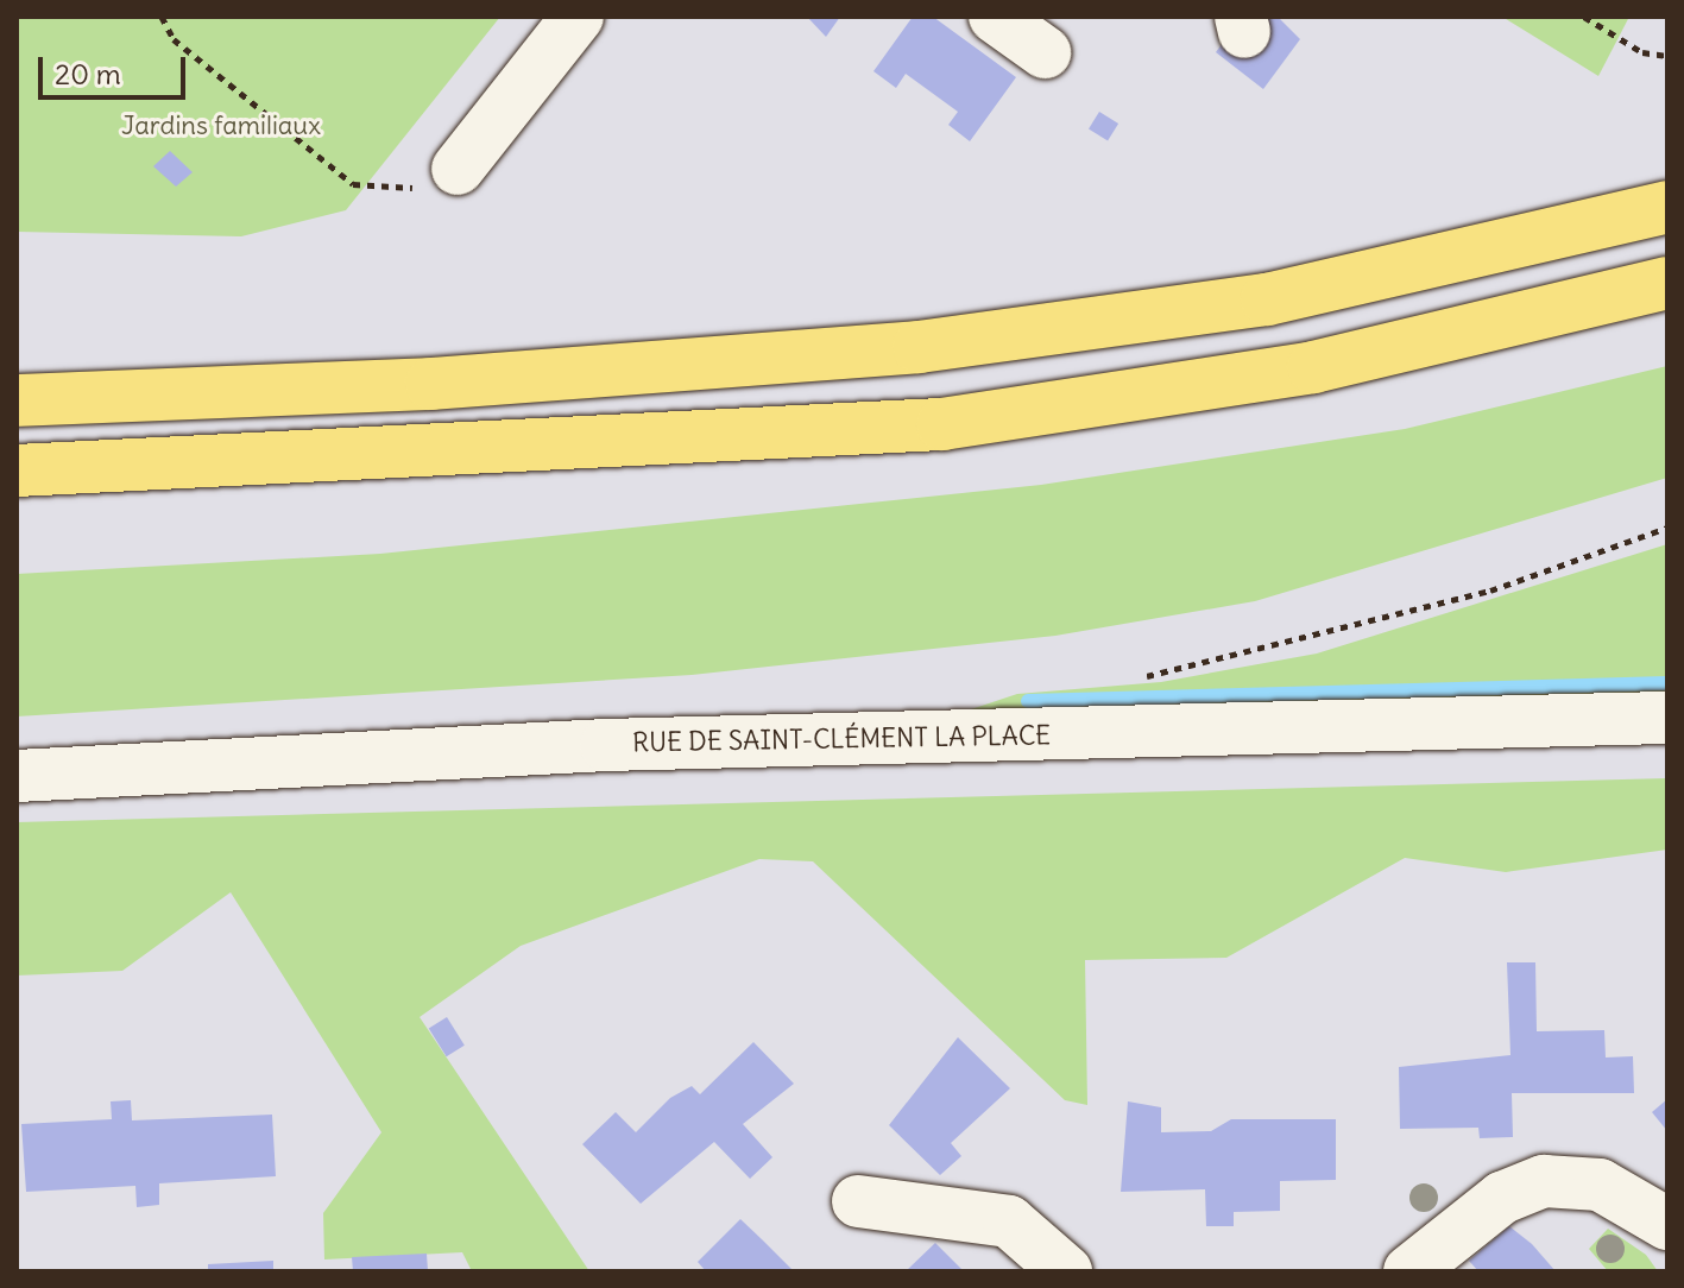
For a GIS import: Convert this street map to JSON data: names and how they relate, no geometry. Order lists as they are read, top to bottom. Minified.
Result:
{"streets":{"street":["RUE DE SAINT-CLÉMENT LA PLACE"]},"parks":["Jardins familiaux"],"scale_bar":"20 m"}
